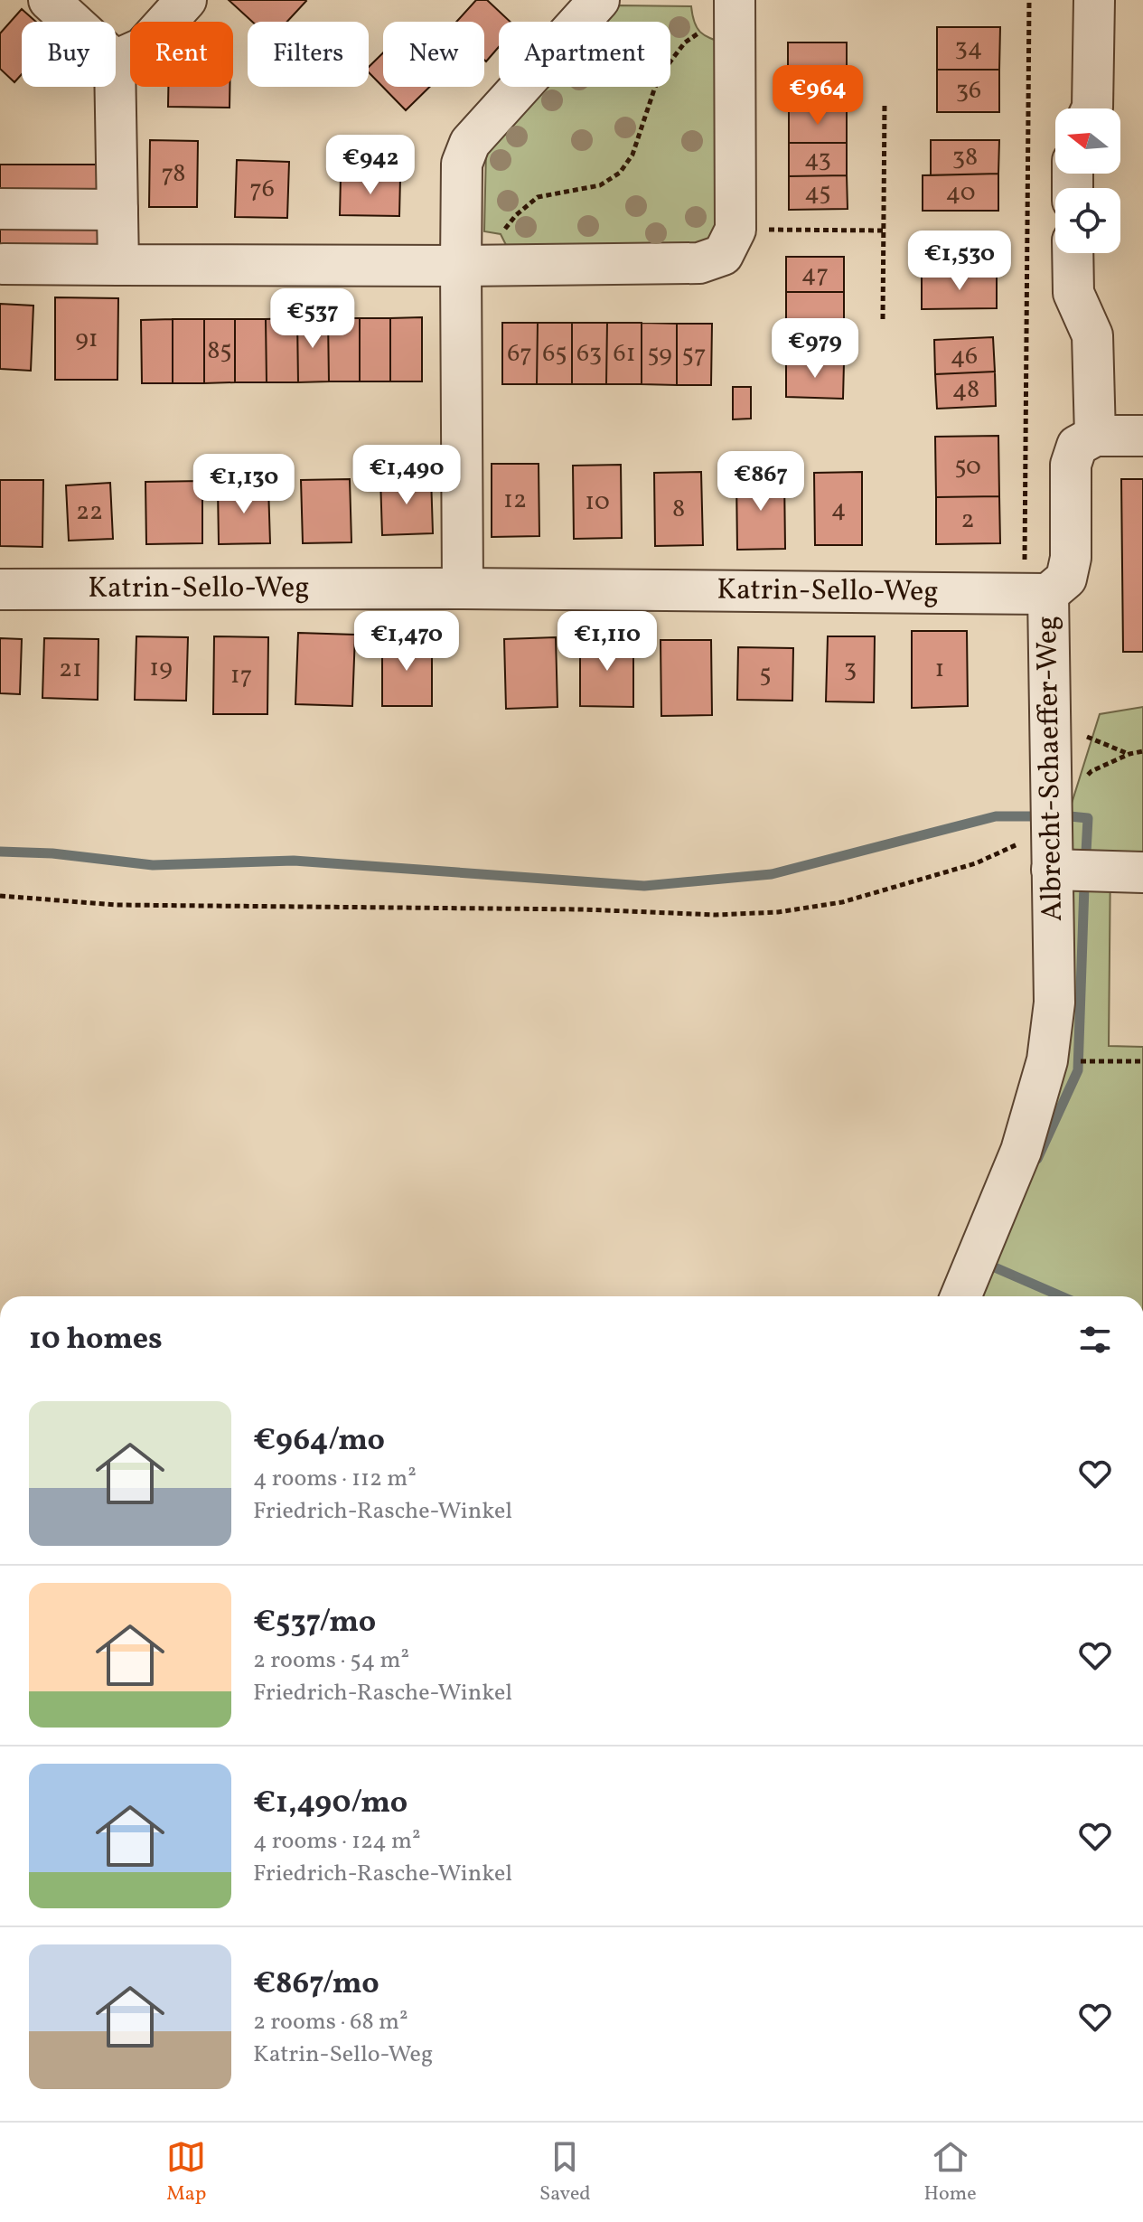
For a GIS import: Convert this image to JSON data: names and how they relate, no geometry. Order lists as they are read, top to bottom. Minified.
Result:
{"streets":{"street":["Katrin-Sello-Weg","Albrecht-Schaeffer-Weg"]},"crossings":[["Katrin-Sello-Weg","Albrecht-Schaeffer-Weg"]],"house_numbers":["34","36","38","43","78","76","45","40","47","91","85","67","65","63","61","59","57","46","48","50","12","10","8","4","22","2","19","21","3","1","5","17"],"north":"left","page":{"chip":["Buy","Rent","Filters","New","Apartment"],"price":["€964","€942","€1,530","€537","€979","€1,490","€867","€1,130","€1,470","€1,110"],"heading":"10 homes","list":[{"name":"€964/mo","note":"4 rooms · 112 m² · Friedrich-Rasche-Winkel"},{"name":"€537/mo","note":"2 rooms · 54 m² · Friedrich-Rasche-Winkel"},{"name":"€1,490/mo","note":"4 rooms · 124 m² · Friedrich-Rasche-Winkel"},{"name":"€867/mo","note":"2 rooms · 68 m² · Katrin-Sello-Weg"}],"tabs":["Map","Saved","Home"]}}
